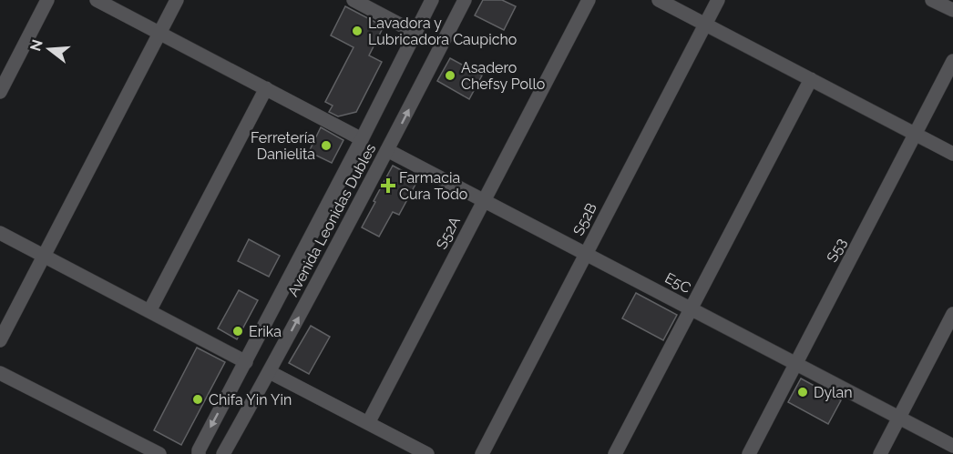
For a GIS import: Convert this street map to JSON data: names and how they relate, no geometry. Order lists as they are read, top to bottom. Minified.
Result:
{"streets":{"street":["S52B","Avenida Leonidas Dubles","S52A","S53","E5C"]},"crossings":[["S52B","E5C"],["Avenida Leonidas Dubles","E5C"],["S52A","E5C"],["S53","E5C"]],"places":{"other":["Lavadora y Lubricadora Caupicho","Asadero Chefsy Pollo","Ferretería Danielita","Erika","Dylan","Chifa Yin Yin"],"health":["Farmacia Cura Todo"]},"north":"left"}
